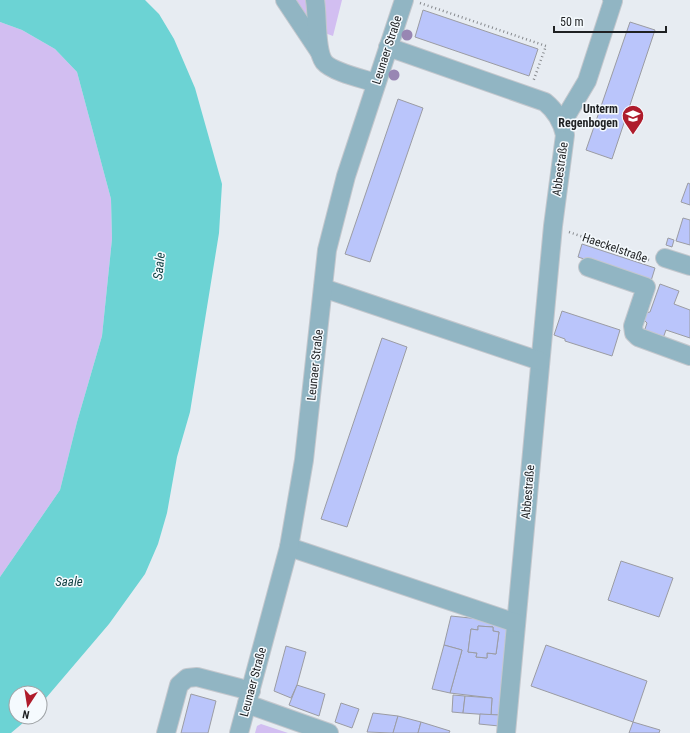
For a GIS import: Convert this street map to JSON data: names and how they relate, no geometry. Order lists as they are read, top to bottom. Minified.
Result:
{"streets":{"street":["Leunaer Straße","Abbestraße","Haeckelstraße"]},"crossings":[["Leunaer Straße","Abbestraße"]],"water":["Saale"],"places":{"school or university":["Unterm Regenbogen"]},"scale_bar":"50 m","north":"bottom"}
